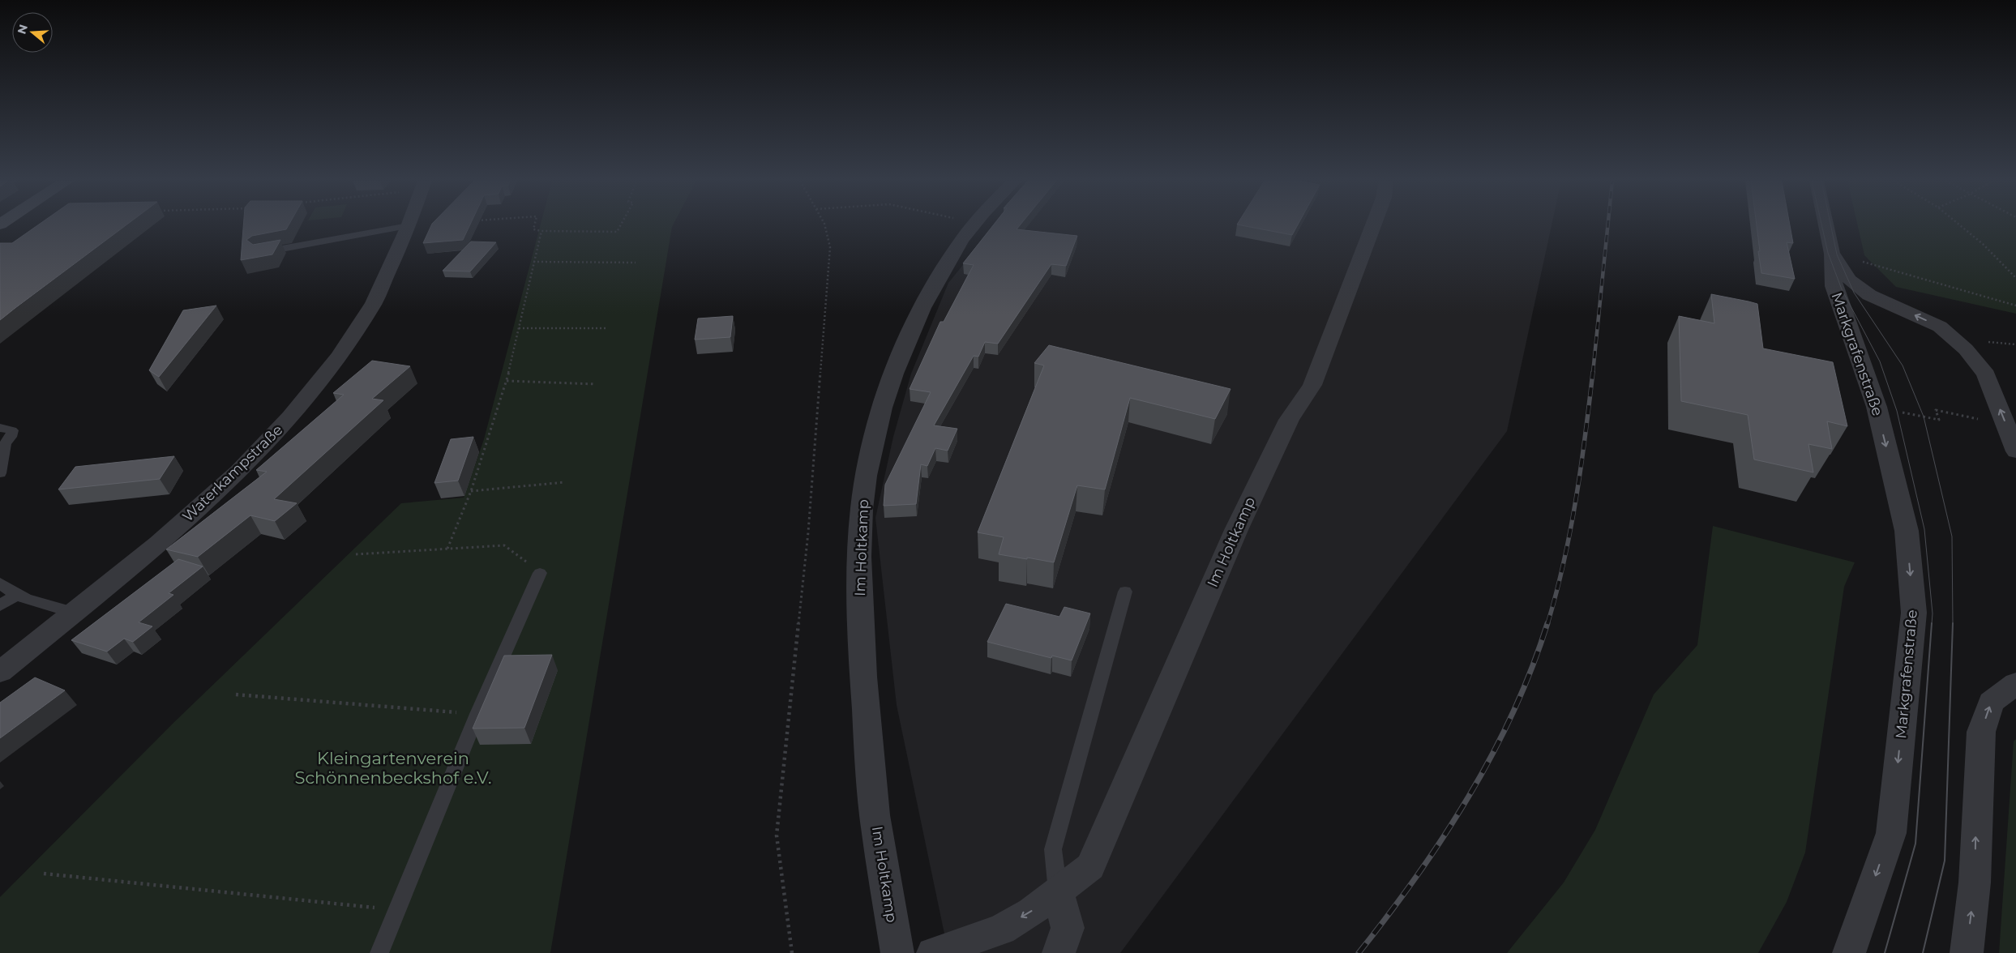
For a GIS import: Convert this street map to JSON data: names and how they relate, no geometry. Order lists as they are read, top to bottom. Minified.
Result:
{"streets":{"street":["Markgrafenstraße","Waterkampstraße","Im Holtkamp"]},"parks":["Kleingartenverein Schönnenbeckshof e.V."],"north":"left"}
